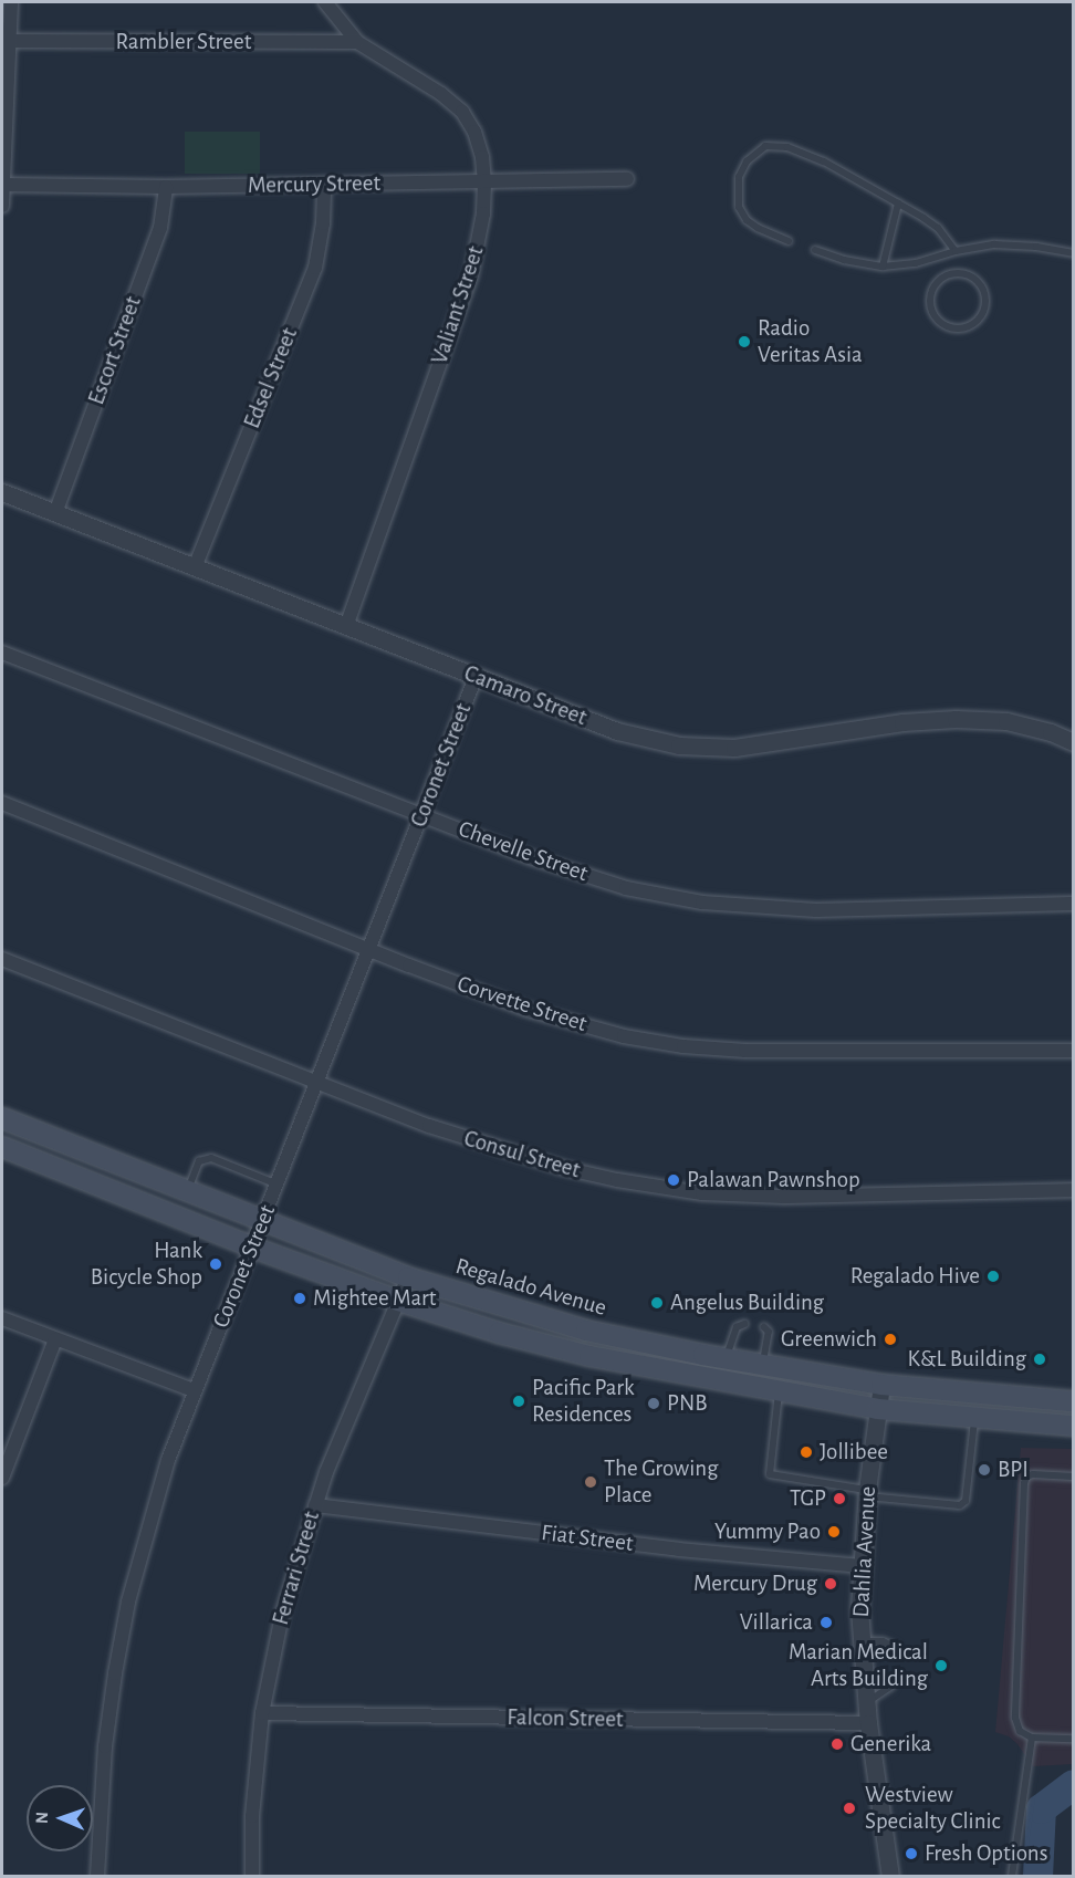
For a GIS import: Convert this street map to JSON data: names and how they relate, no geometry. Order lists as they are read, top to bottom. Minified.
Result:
{"streets":{"main road":["Regalado Avenue"],"street":["Rambler Street","Mercury Street","Valiant Street","Escort Street","Edsel Street","Camaro Street","Coronet Street","Chevelle Street","Corvette Street","Consul Street","Fiat Street","Dahlia Avenue","Ferrari Street","Falcon Street"]},"crossings":[["Rambler Street","Valiant Street"],["Mercury Street","Valiant Street"],["Mercury Street","Escort Street"],["Mercury Street","Edsel Street"],["Valiant Street","Camaro Street"],["Escort Street","Camaro Street"],["Edsel Street","Camaro Street"],["Camaro Street","Coronet Street"],["Coronet Street","Chevelle Street"],["Coronet Street","Corvette Street"],["Coronet Street","Consul Street"],["Coronet Street","Regalado Avenue"],["Regalado Avenue","Dahlia Avenue"],["Regalado Avenue","Ferrari Street"],["Fiat Street","Dahlia Avenue"],["Fiat Street","Ferrari Street"],["Dahlia Avenue","Falcon Street"],["Ferrari Street","Falcon Street"]],"places":["Radio Veritas Asia","Palawan Pawnshop","Hank Bicycle Shop","Regalado Hive","Mightee Mart","Angelus Building","Greenwich","K&L Building","Pacific Park Residences","PNB","Jollibee","BPI","The Growing Place","TGP","Yummy Pao","Mercury Drug","Villarica","Marian Medical Arts Building","Generika","Westview Specialty Clinic","Fresh Options"],"north":"left"}
